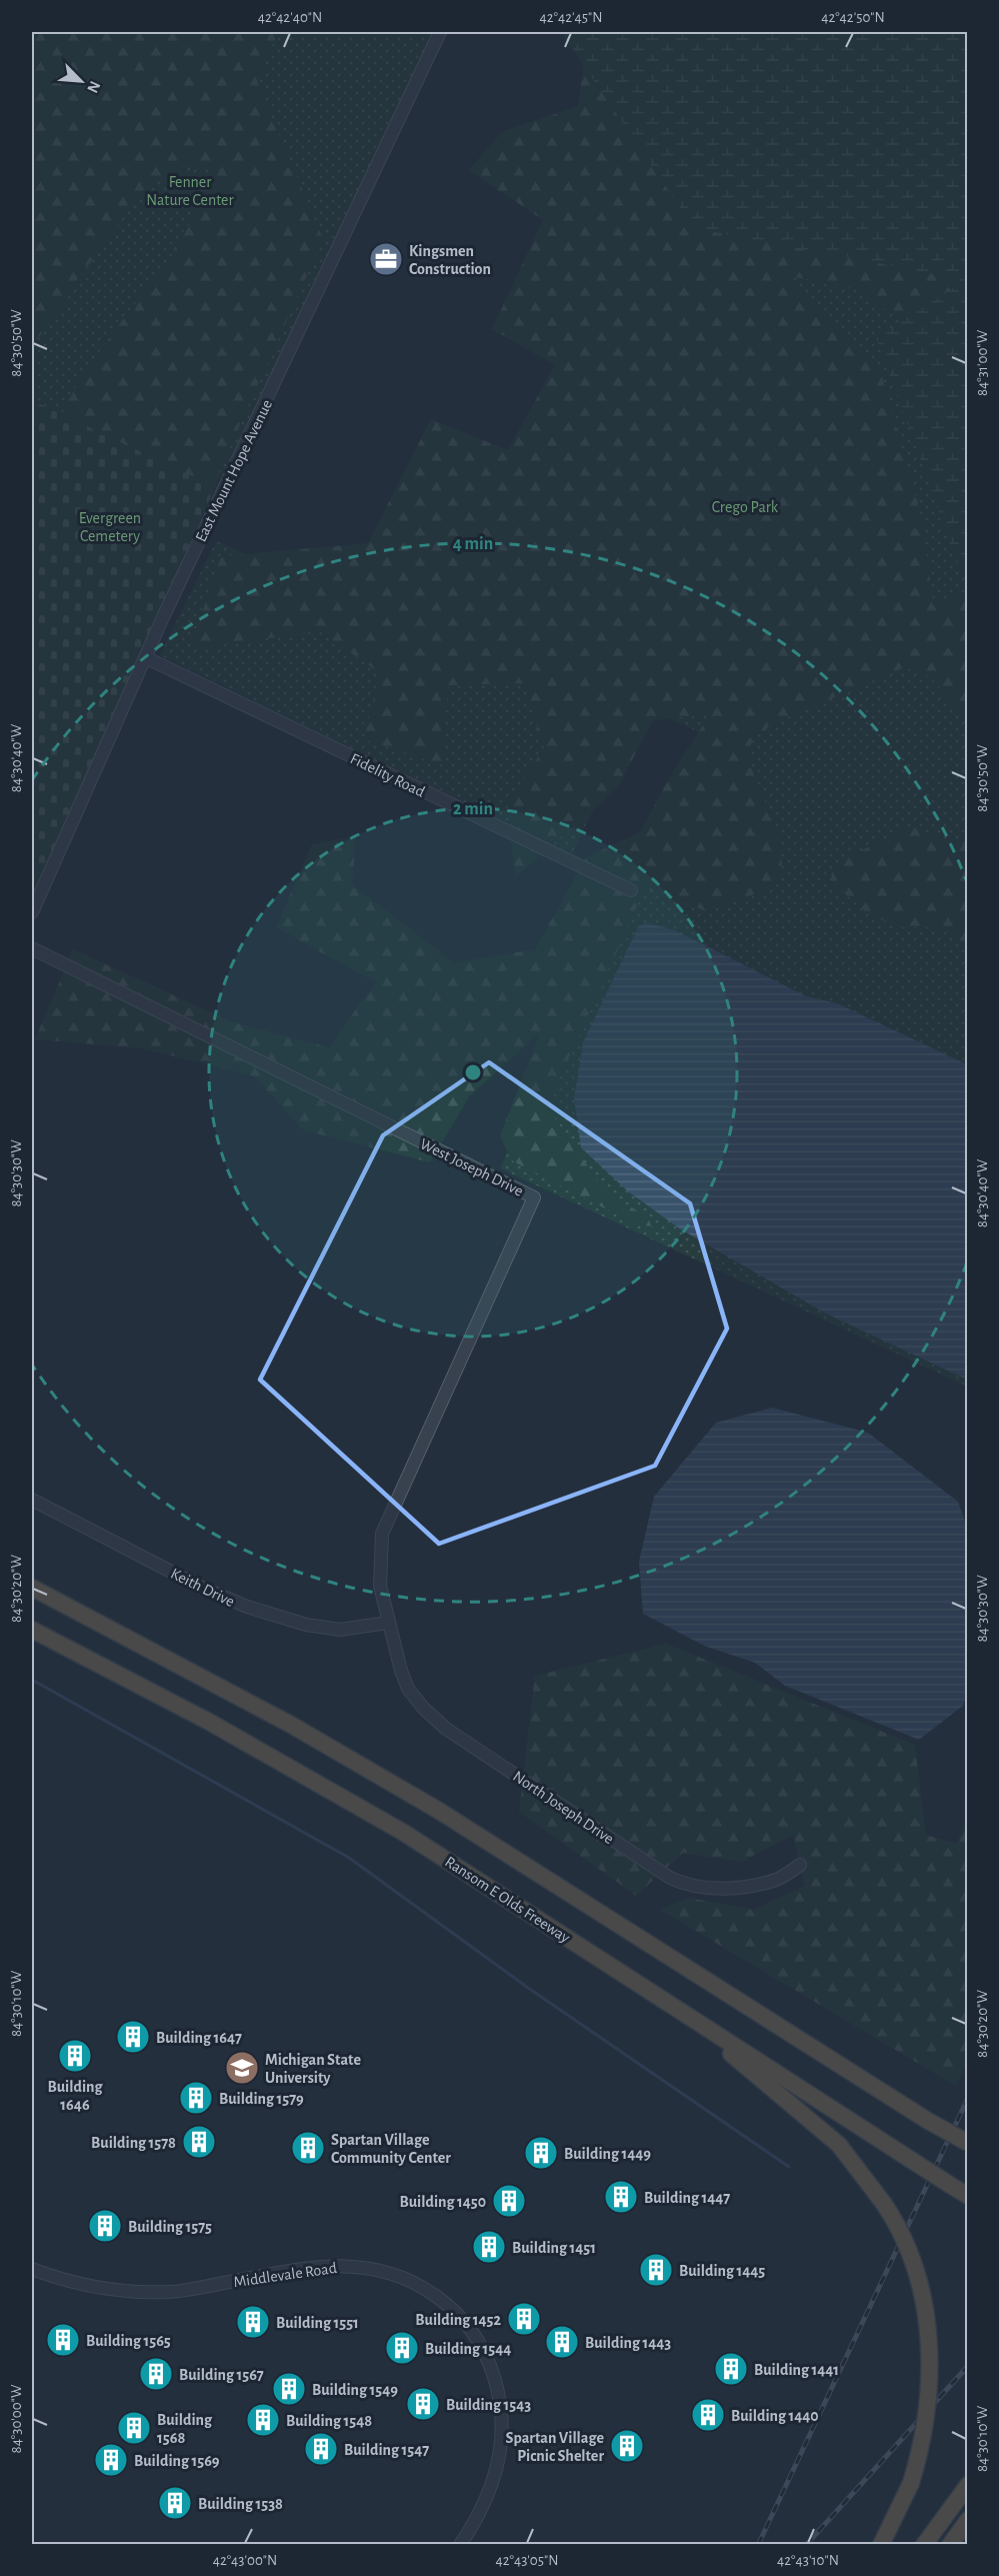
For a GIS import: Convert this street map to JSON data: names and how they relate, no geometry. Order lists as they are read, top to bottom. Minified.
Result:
{"streets":{"highway":["Ransom E Olds Freeway"],"street":["East Mount Hope Avenue","Fidelity Road","West Joseph Drive","Keith Drive","North Joseph Drive","Middlevale Road"]},"crossings":[["East Mount Hope Avenue","Fidelity Road"],["West Joseph Drive","Keith Drive"],["West Joseph Drive","North Joseph Drive"],["Keith Drive","North Joseph Drive"]],"parks":["Fenner Nature Center","Crego Park","Evergreen Cemetery"],"places":{"office":["Kingsmen Construction"],"building":["Building 1647","Building 1646","Building 1579","Building 1578","Spartan Village Community Center","Building 1449","Building 1447","Building 1450","Building 1575","Building 1451","Building 1445","Building 1452","Building 1551","Building 1565","Building 1443","Building 1544","Building 1441","Building 1567","Building 1549","Building 1543","Building 1440","Building 1548","Building 1568","Spartan Village Picnic Shelter","Building 1547","Building 1569","Building 1538"],"school or university":["Michigan State University"]},"north":"bottom right","coordinates":["42°42'40\"N","42°42'45\"N","42°42'50\"N","84°30'50\"W","84°31'00\"W","84°30'40\"W","84°30'30\"W","84°30'20\"W","84°30'10\"W","84°30'00\"W","42°43'00\"N","42°43'05\"N","42°43'10\"N"],"rings":["4 min","2 min"]}
